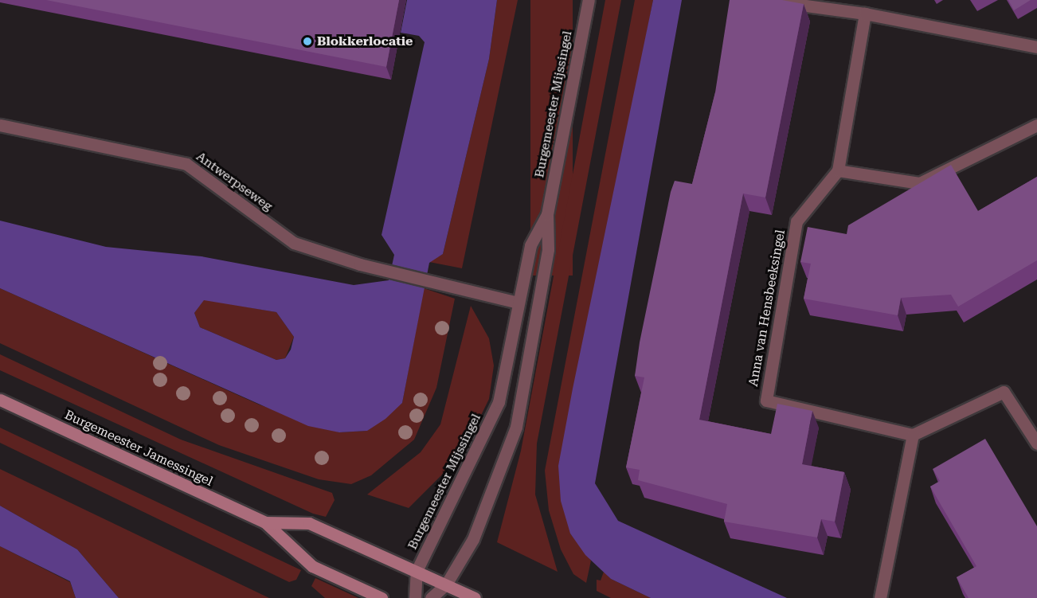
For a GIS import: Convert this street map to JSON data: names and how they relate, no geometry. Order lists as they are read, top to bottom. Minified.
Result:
{"streets":{"main road":["Burgemeester Jamessingel"],"street":["Burgemeester Mijssingel","Antwerpseweg","Anna van Hensbeeksingel"]},"crossings":[["Burgemeester Mijssingel","Antwerpseweg"],["Burgemeester Mijssingel","Burgemeester Jamessingel"]],"places":["Blokkerlocatie"]}
